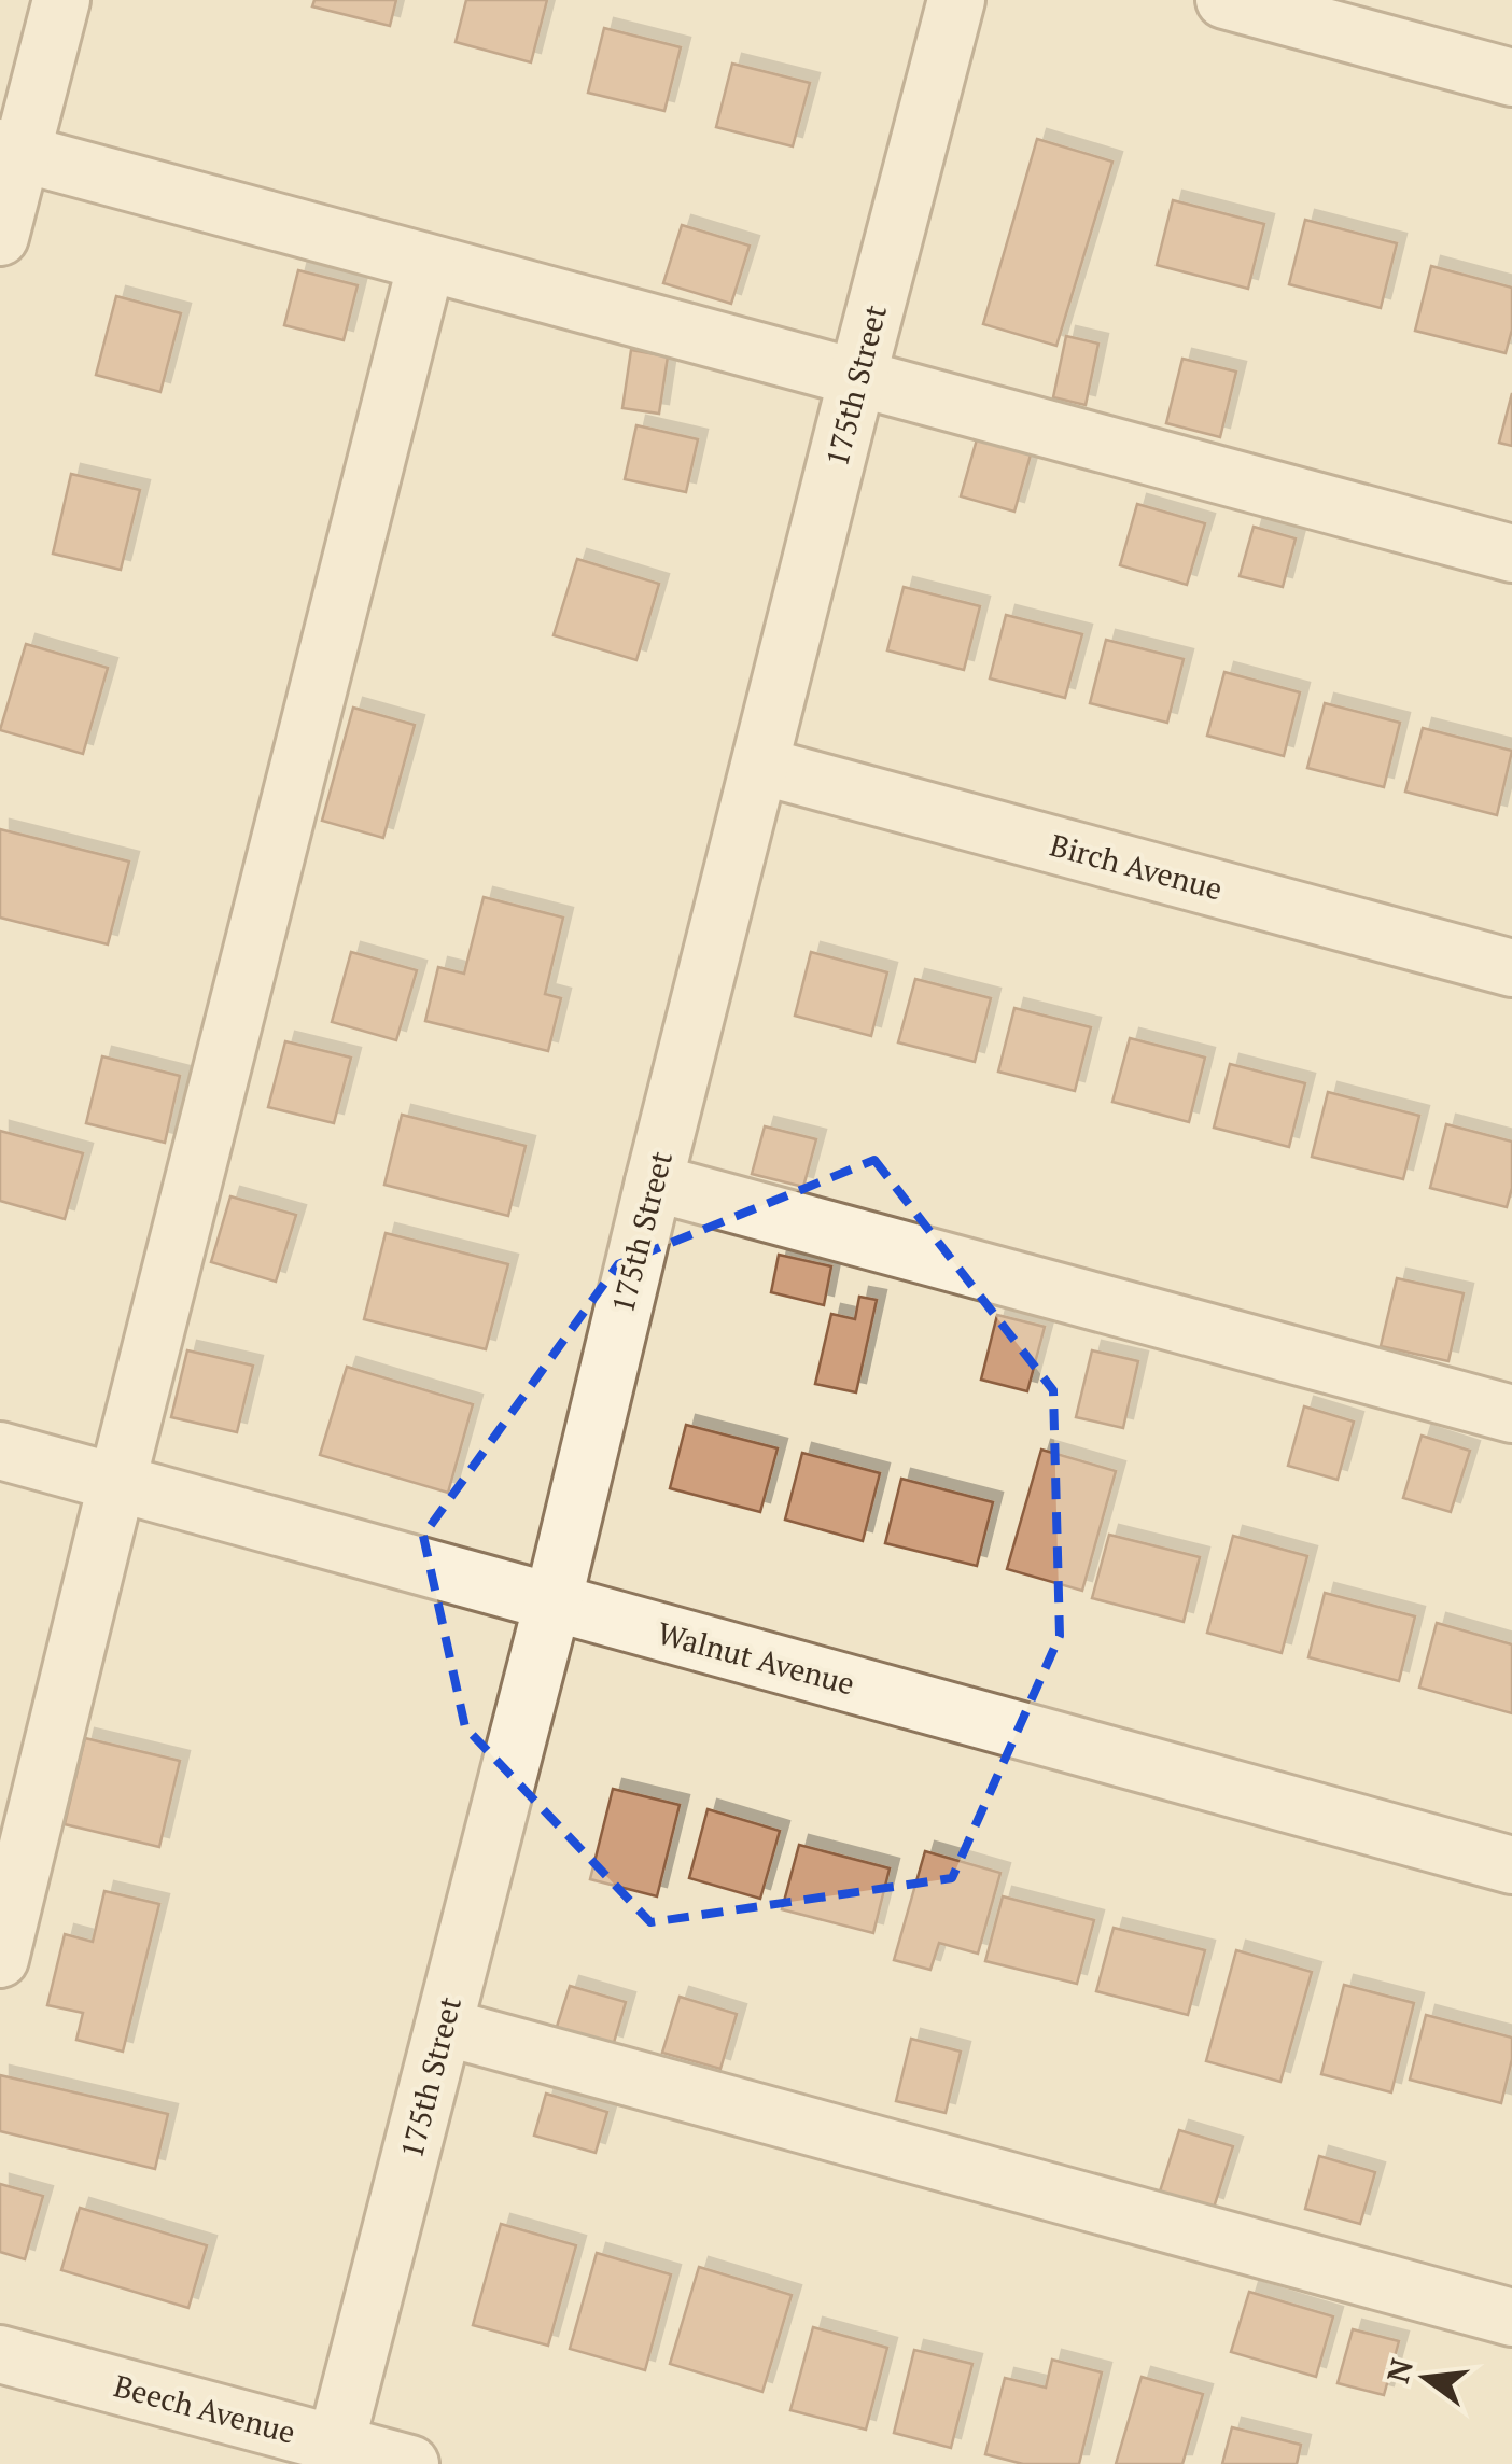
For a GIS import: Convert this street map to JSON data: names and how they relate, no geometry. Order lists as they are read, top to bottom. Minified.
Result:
{"streets":{"street":["175th Street","Birch Avenue","Walnut Avenue","Beech Avenue"]},"crossings":[["175th Street","Birch Avenue"],["175th Street","Walnut Avenue"],["175th Street","Beech Avenue"]],"north":"left"}
